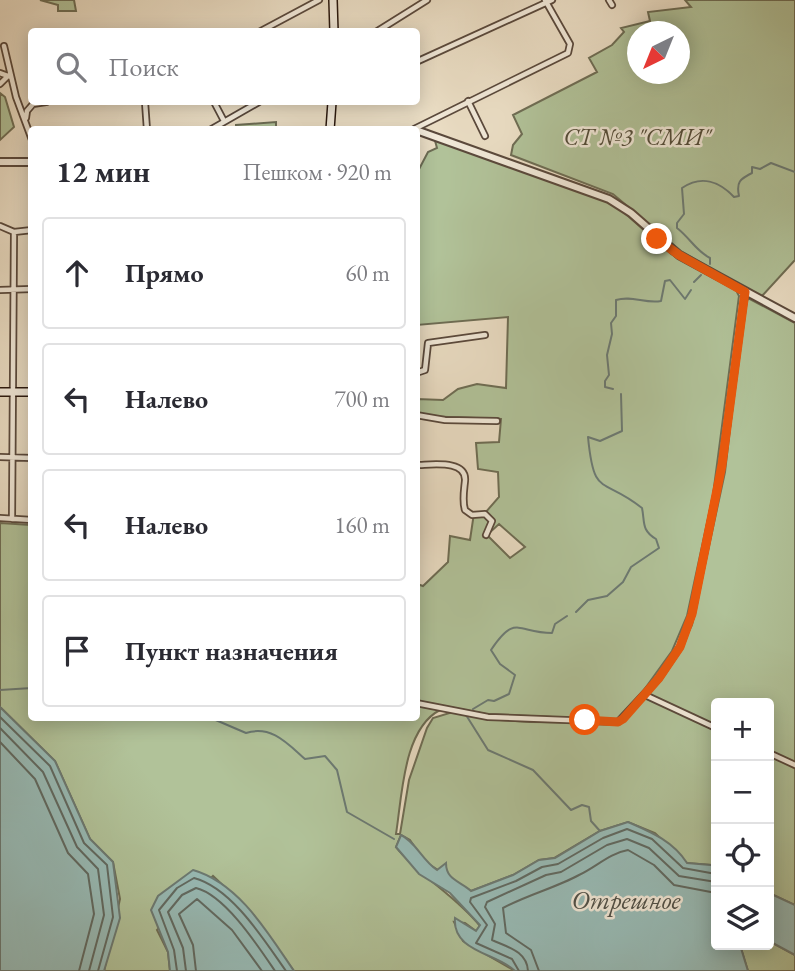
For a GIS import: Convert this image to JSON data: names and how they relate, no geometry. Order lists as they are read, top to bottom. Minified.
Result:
{"water":["Отрешное"],"parks":["СТ №3 \"СМИ\""],"north":"bottom left","page":{"search":"Поиск","heading":["12 мин","Пешком · 920 m"],"list":[["Прямо","60 m"],["Налево","700 m"],["Налево","160 m"],"Пункт назначения"],"map_buttons":["+","−"]}}
